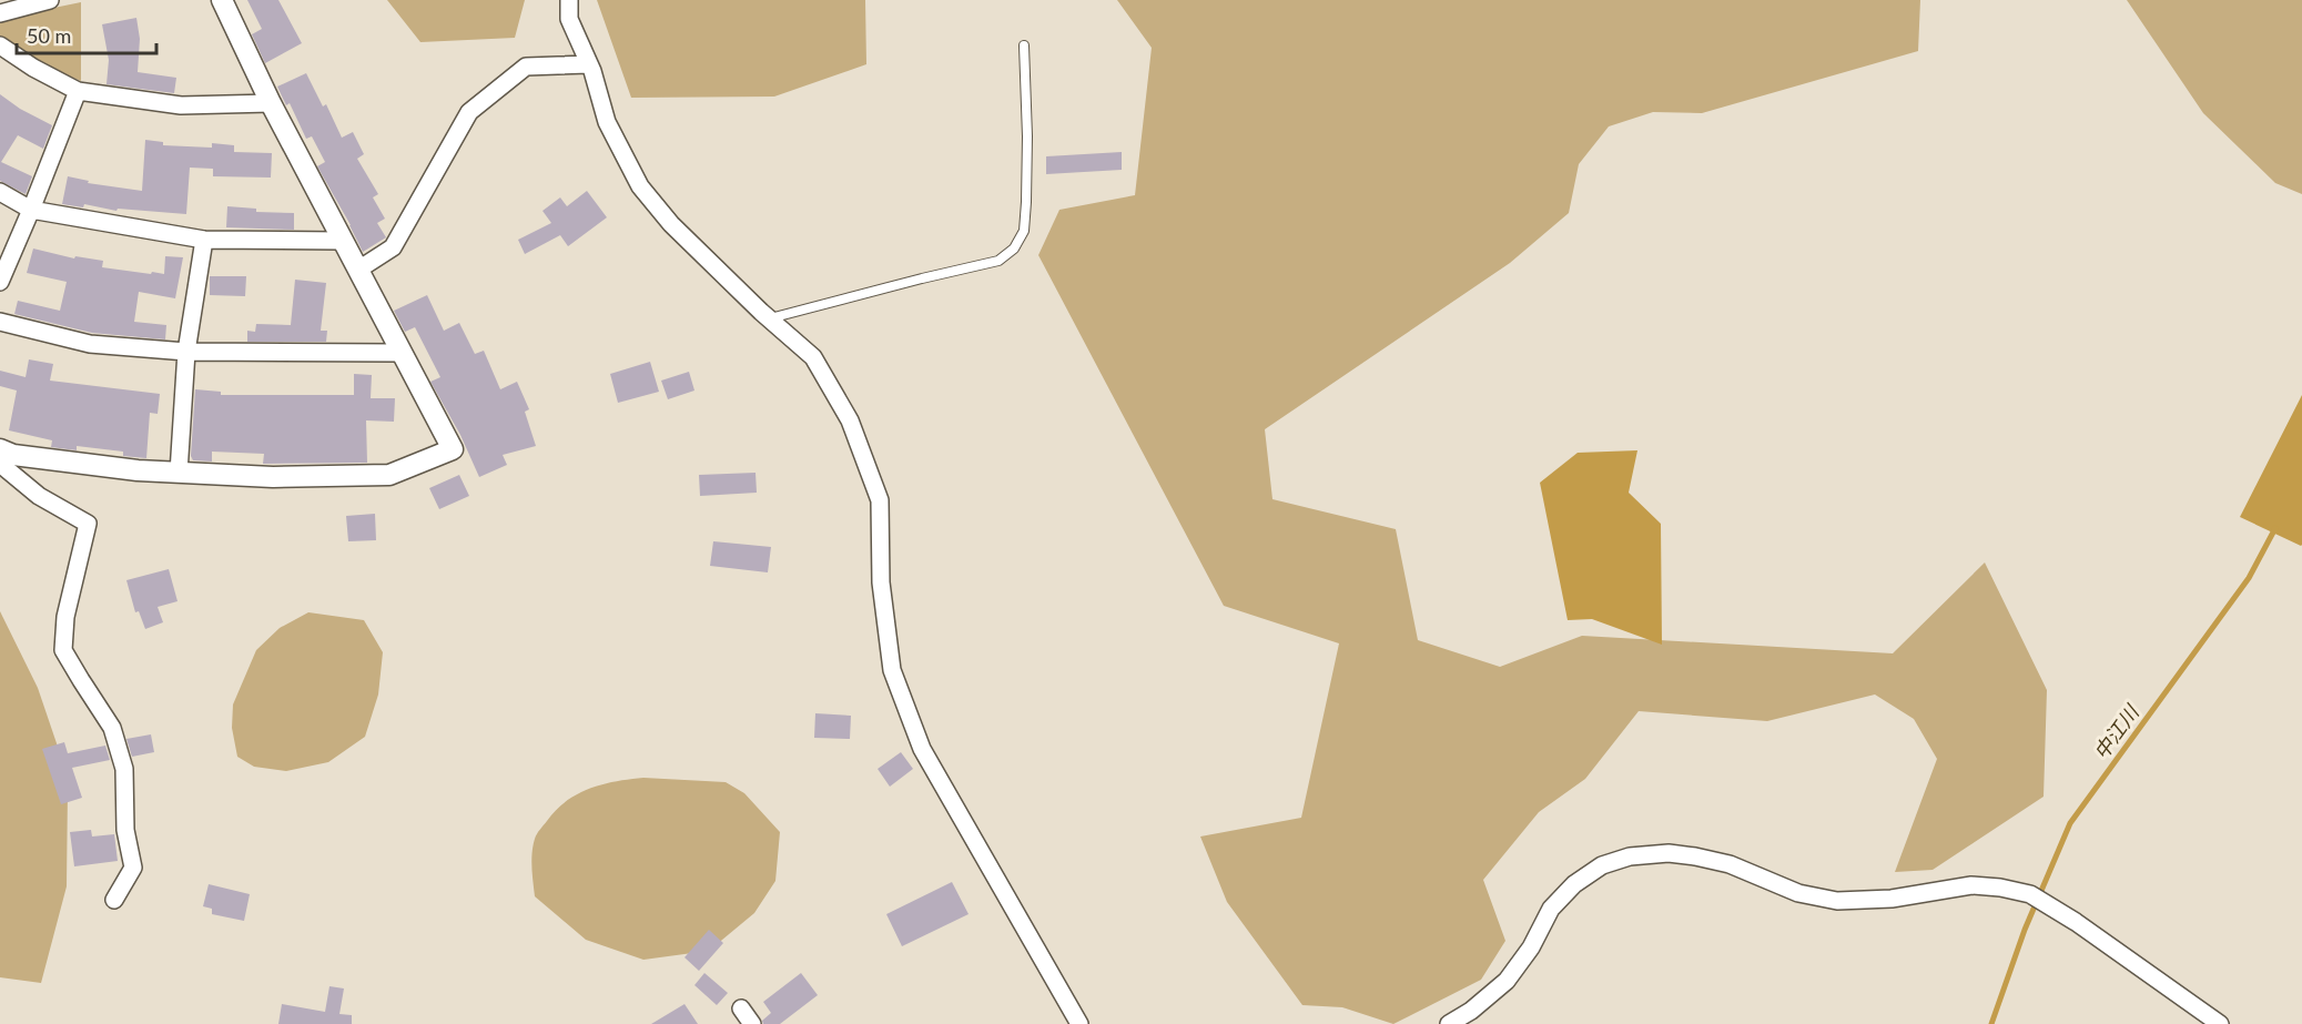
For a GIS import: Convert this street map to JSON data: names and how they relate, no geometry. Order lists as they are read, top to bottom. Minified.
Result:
{"water":["中江川"],"scale_bar":"50 m"}
